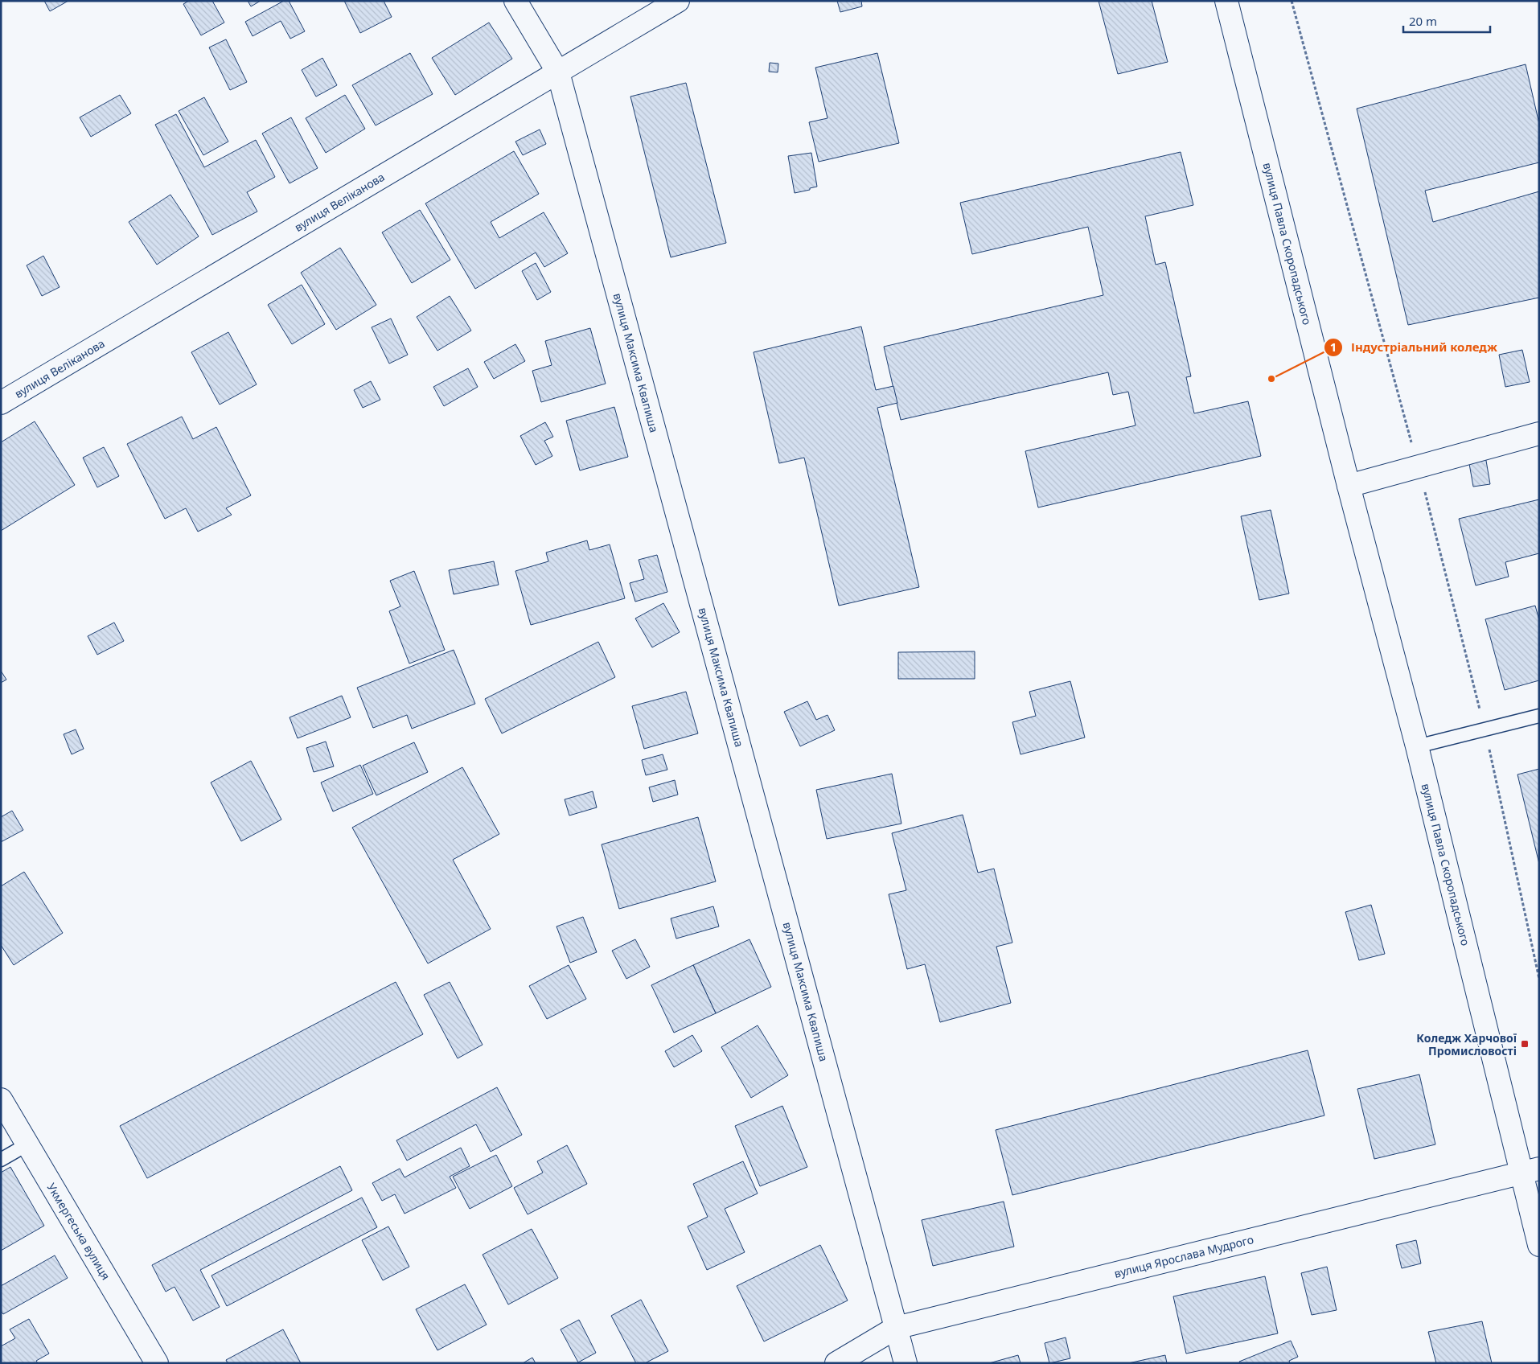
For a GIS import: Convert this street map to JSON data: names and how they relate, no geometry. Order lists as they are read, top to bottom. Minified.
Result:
{"streets":{"street":["вулиця Веліканова","вулиця Павла Скоропадського","вулиця Максима Квапиша","Укмергеська вулиця","вулиця Ярослава Мудрого"]},"crossings":[["вулиця Веліканова","вулиця Максима Квапиша"],["вулиця Павла Скоропадського","вулиця Ярослава Мудрого"],["вулиця Максима Квапиша","вулиця Ярослава Мудрого"]],"places":{"other":["Індустріальний коледж"],"transit":["Коледж Харчової Промисловості"]},"scale_bar":"20 m"}
